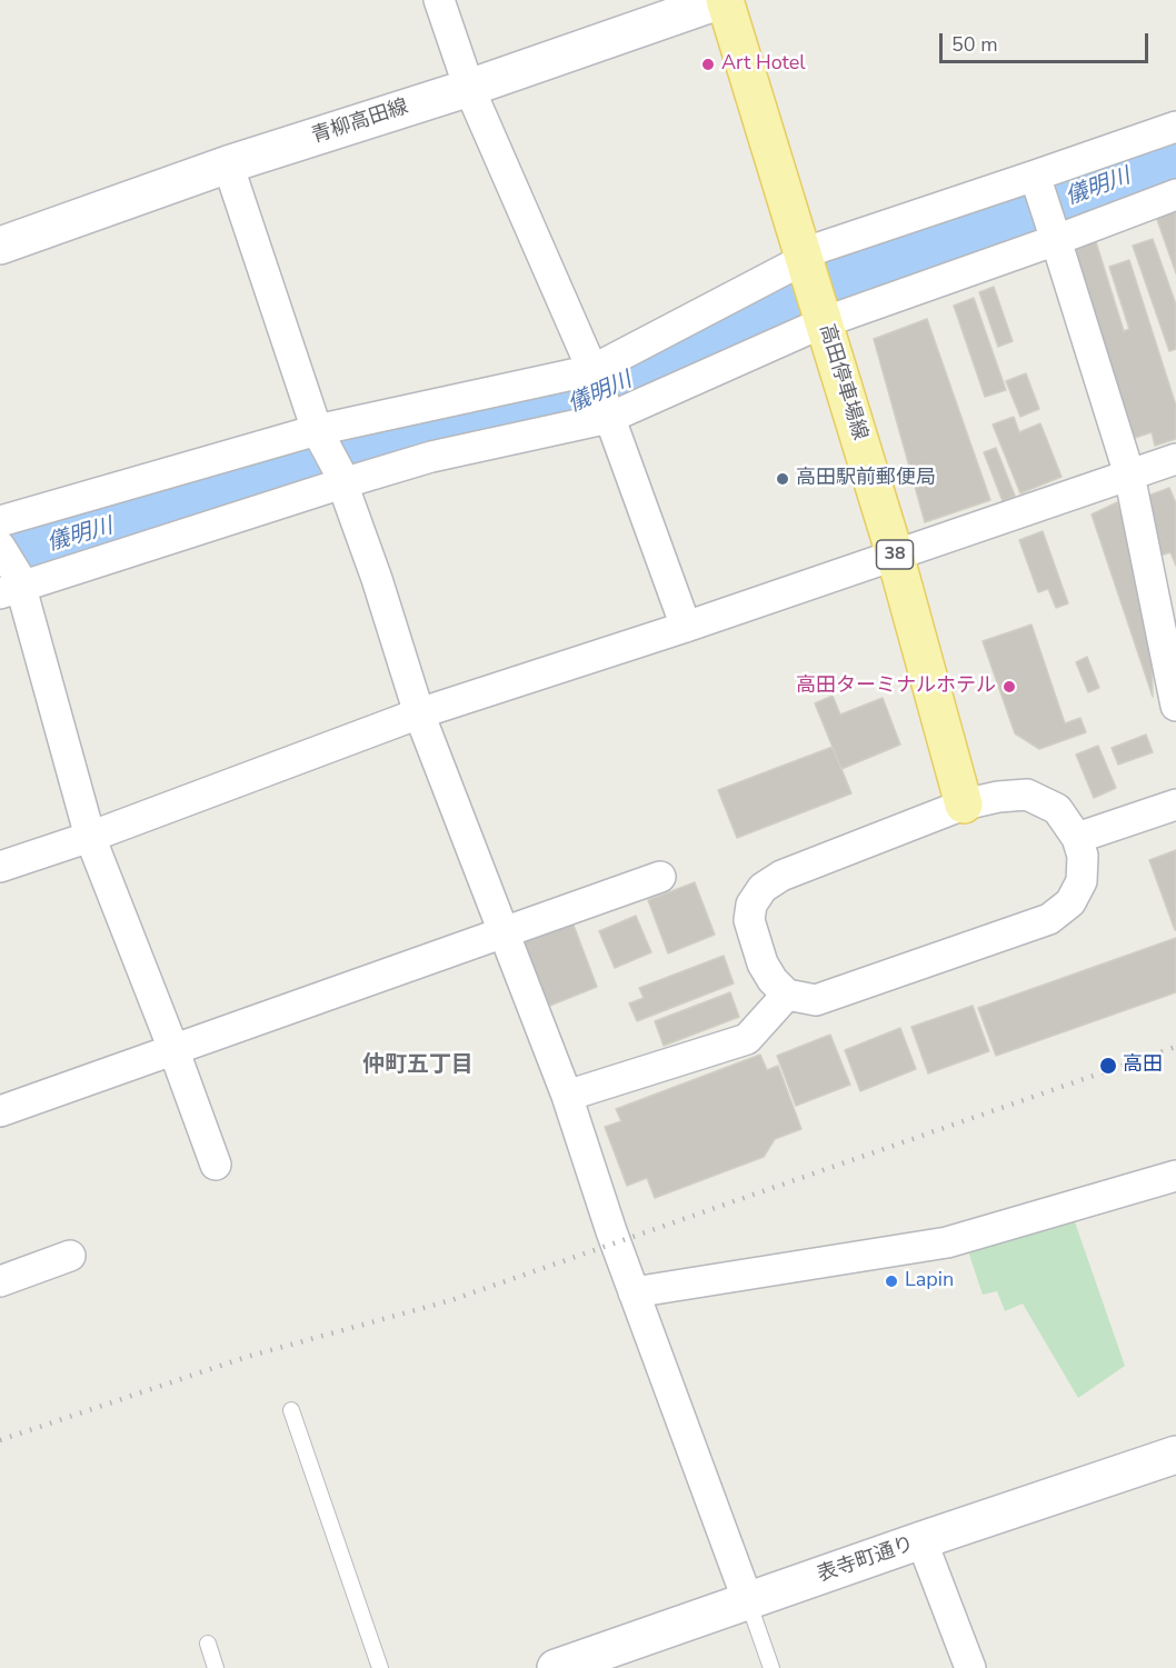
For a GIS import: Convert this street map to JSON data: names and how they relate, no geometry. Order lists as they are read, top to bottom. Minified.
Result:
{"streets":{"main road":["青柳高田線","高田停車場線","38","表寺町通り"]},"crossings":[["青柳高田線","高田停車場線"]],"districts":["仲町五丁目"],"water":["儀明川"],"places":["Art Hotel","高田駅前郵便局","高田ターミナルホテル","高田","Lapin"],"scale_bar":"50 m"}
